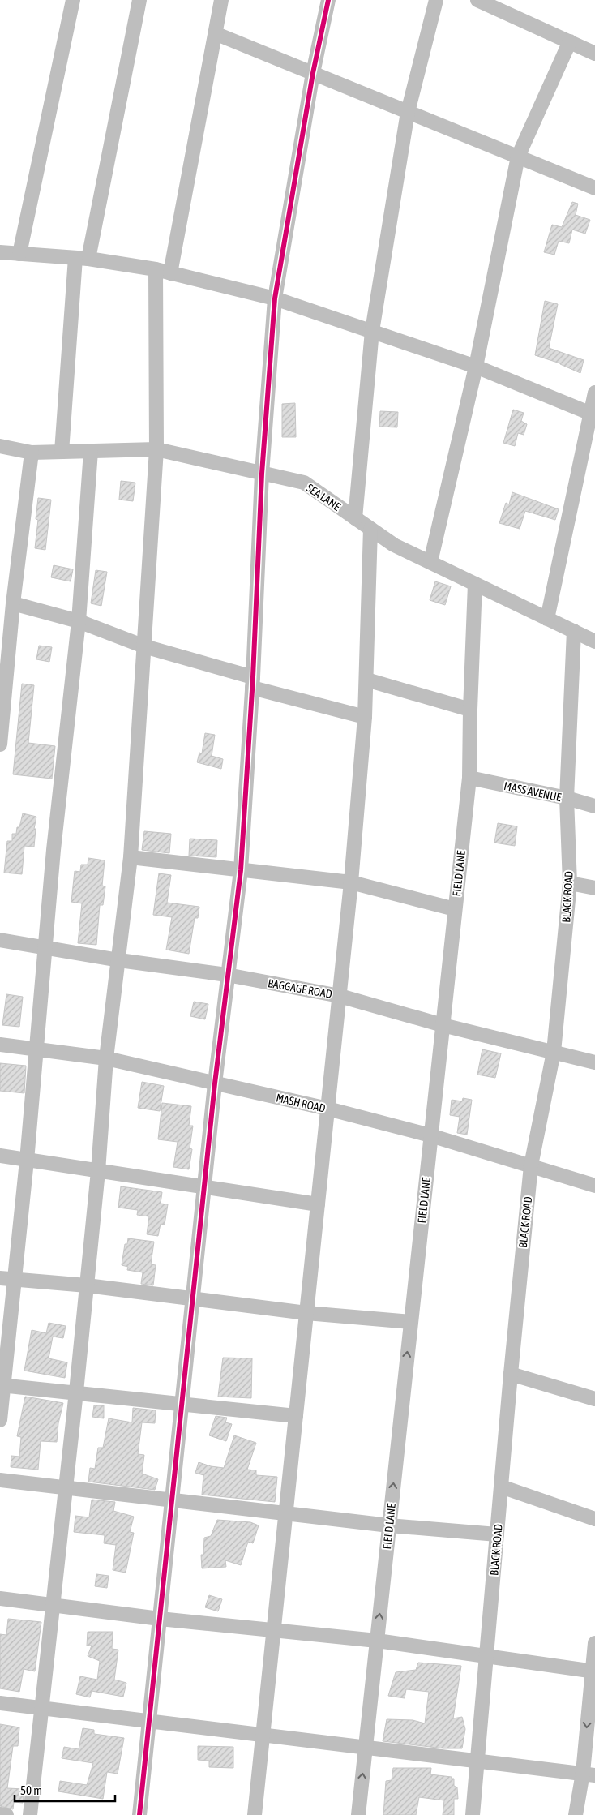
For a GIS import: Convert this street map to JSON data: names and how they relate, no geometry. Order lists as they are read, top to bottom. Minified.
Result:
{"streets":{"street":["SEA LANE","MASS AVENUE","FIELD LANE","BLACK ROAD","BAGGAGE ROAD","MASH ROAD"]},"crossings":[["SEA LANE","FIELD LANE"],["SEA LANE","BLACK ROAD"],["MASS AVENUE","FIELD LANE"],["MASS AVENUE","BLACK ROAD"],["FIELD LANE","BAGGAGE ROAD"],["FIELD LANE","MASH ROAD"],["BLACK ROAD","BAGGAGE ROAD"],["BLACK ROAD","MASH ROAD"]],"scale_bar":"50 m"}
